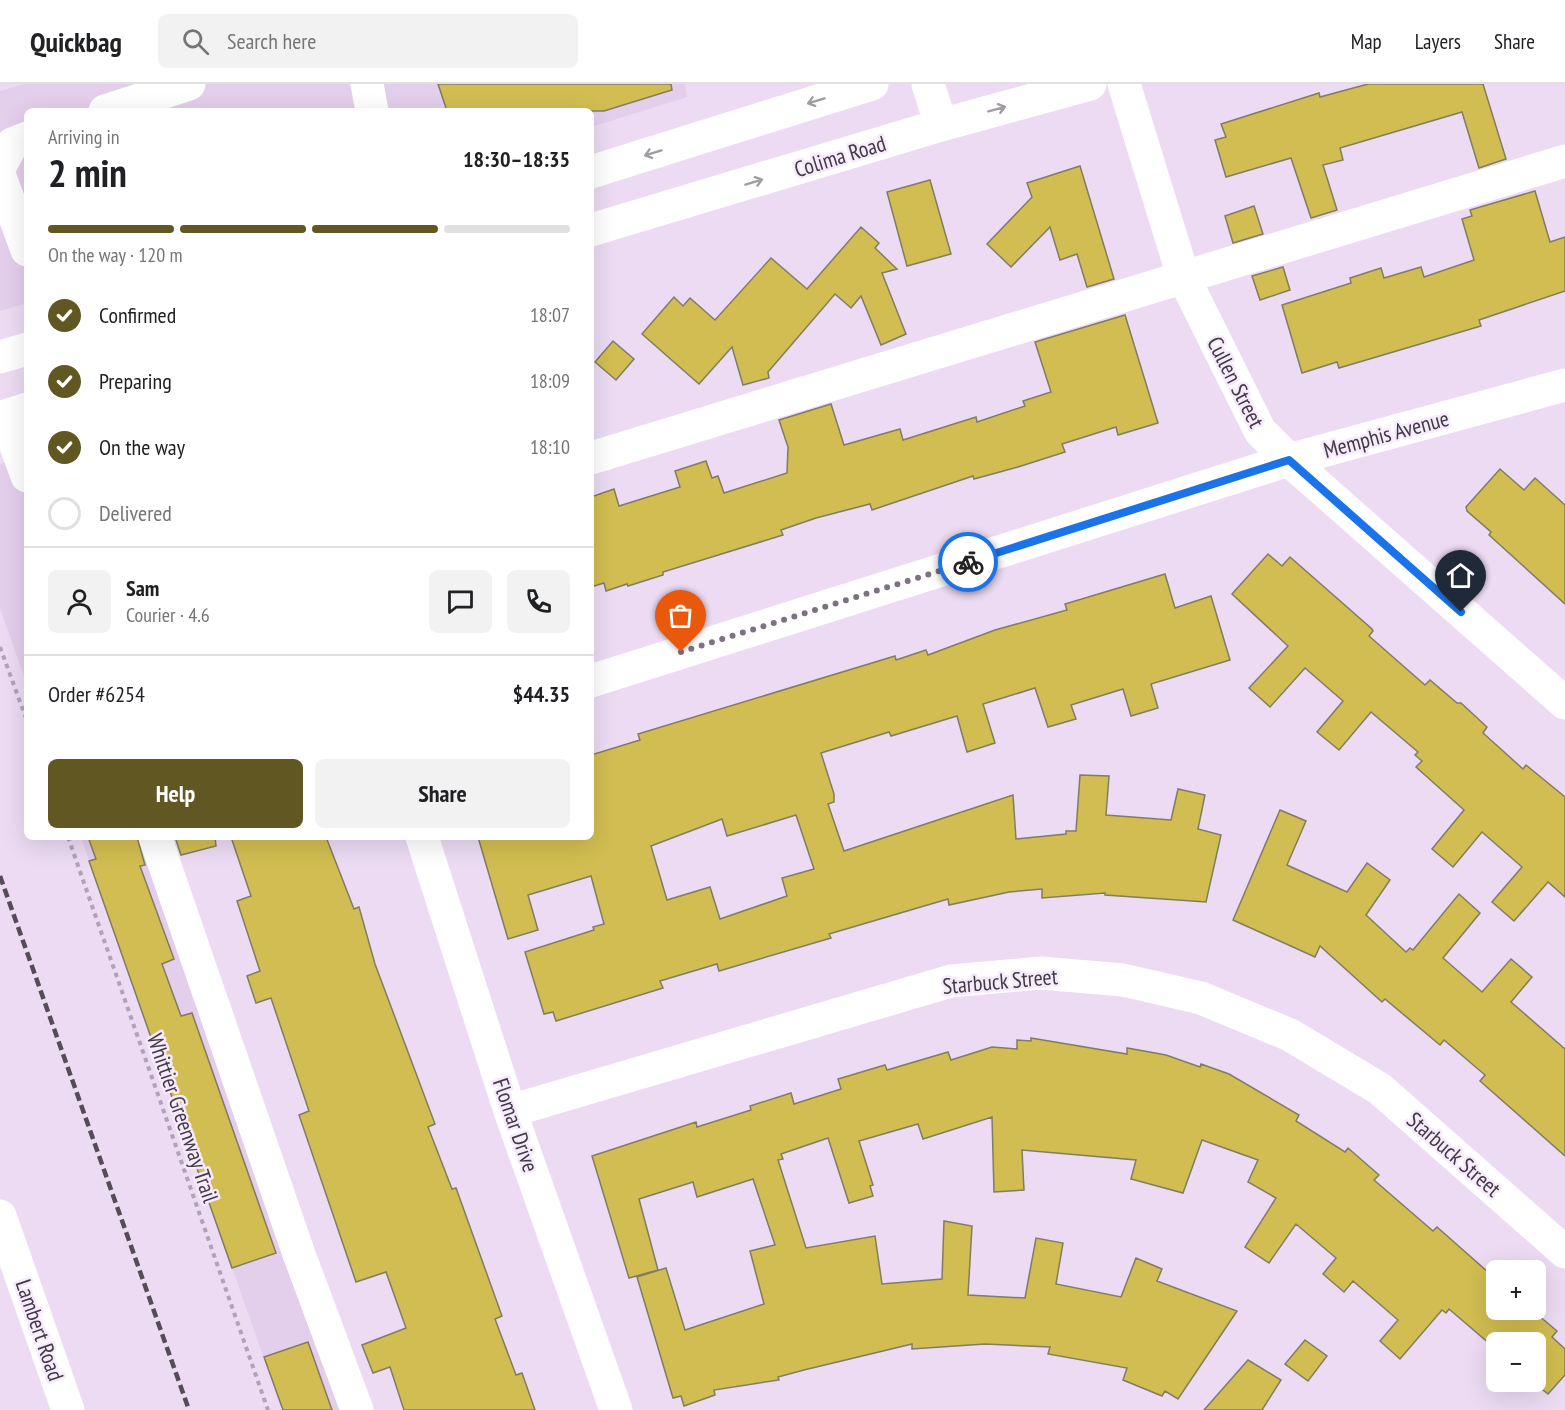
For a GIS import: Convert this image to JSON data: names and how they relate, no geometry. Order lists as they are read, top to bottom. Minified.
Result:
{"streets":{"street":["Colima Road","Cullen Street","Memphis Avenue","Starbuck Street","Flomar Drive","Lambert Road"],"path":["Whittier Greenway Trail"]},"crossings":[["Cullen Street","Memphis Avenue"],["Starbuck Street","Flomar Drive"]],"page":{"header":"Quickbag","search":"Search here","nav":["Map","Layers","Share"],"heading":["2 min","Arriving in","18:30–18:35"],"panel":["Sam","Courier · 4.6","Order #6254","$44.35"],"bar":"On the way · 120 m","list":[["Confirmed","18:07"],["Preparing","18:09"],["On the way","18:10"],"Delivered"],"buttons":["Help","Share"],"map_buttons":["+","−"]}}
